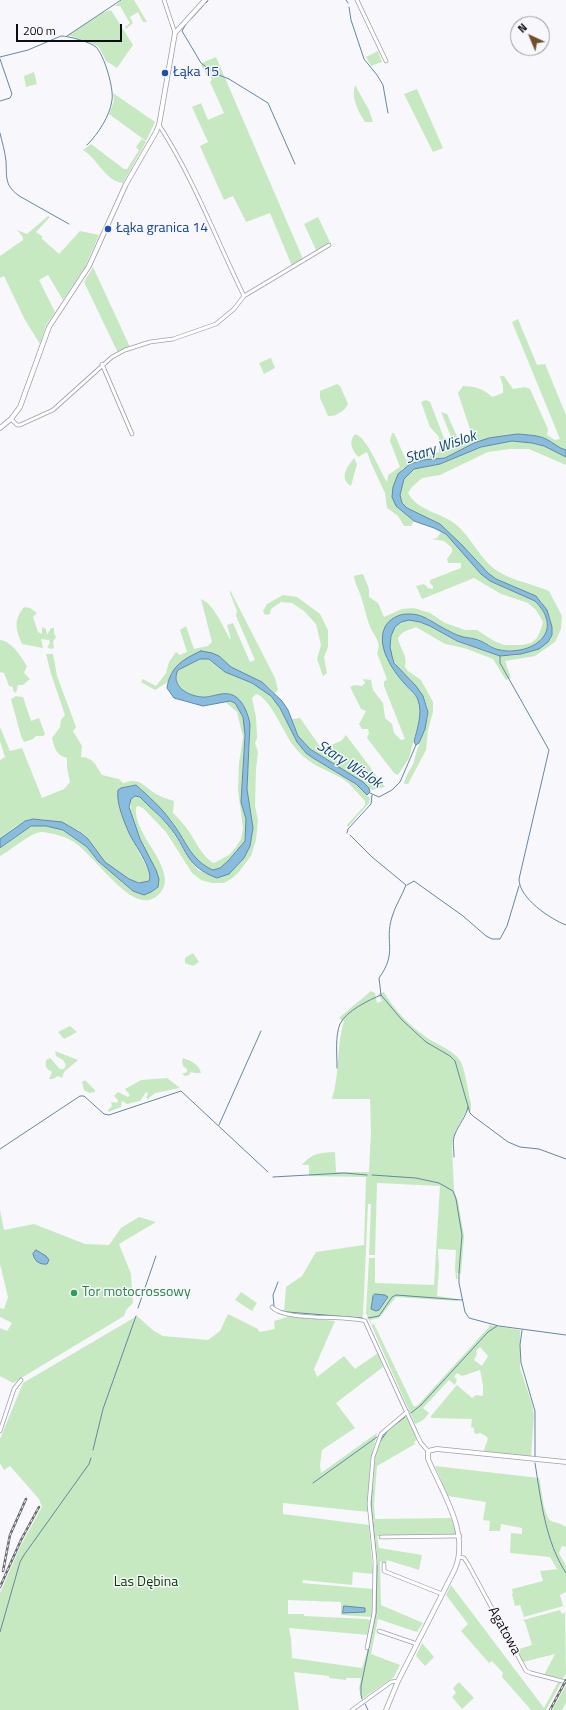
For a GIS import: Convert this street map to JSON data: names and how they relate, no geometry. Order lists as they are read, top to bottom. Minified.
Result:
{"streets":{"street":["Agatowa"]},"water":["Stary Wislok"],"parks":["Las Dębina"],"places":["Łąka 15","Łąka granica 14","Tor motocrossowy"],"scale_bar":"200 m","north":"top left"}
